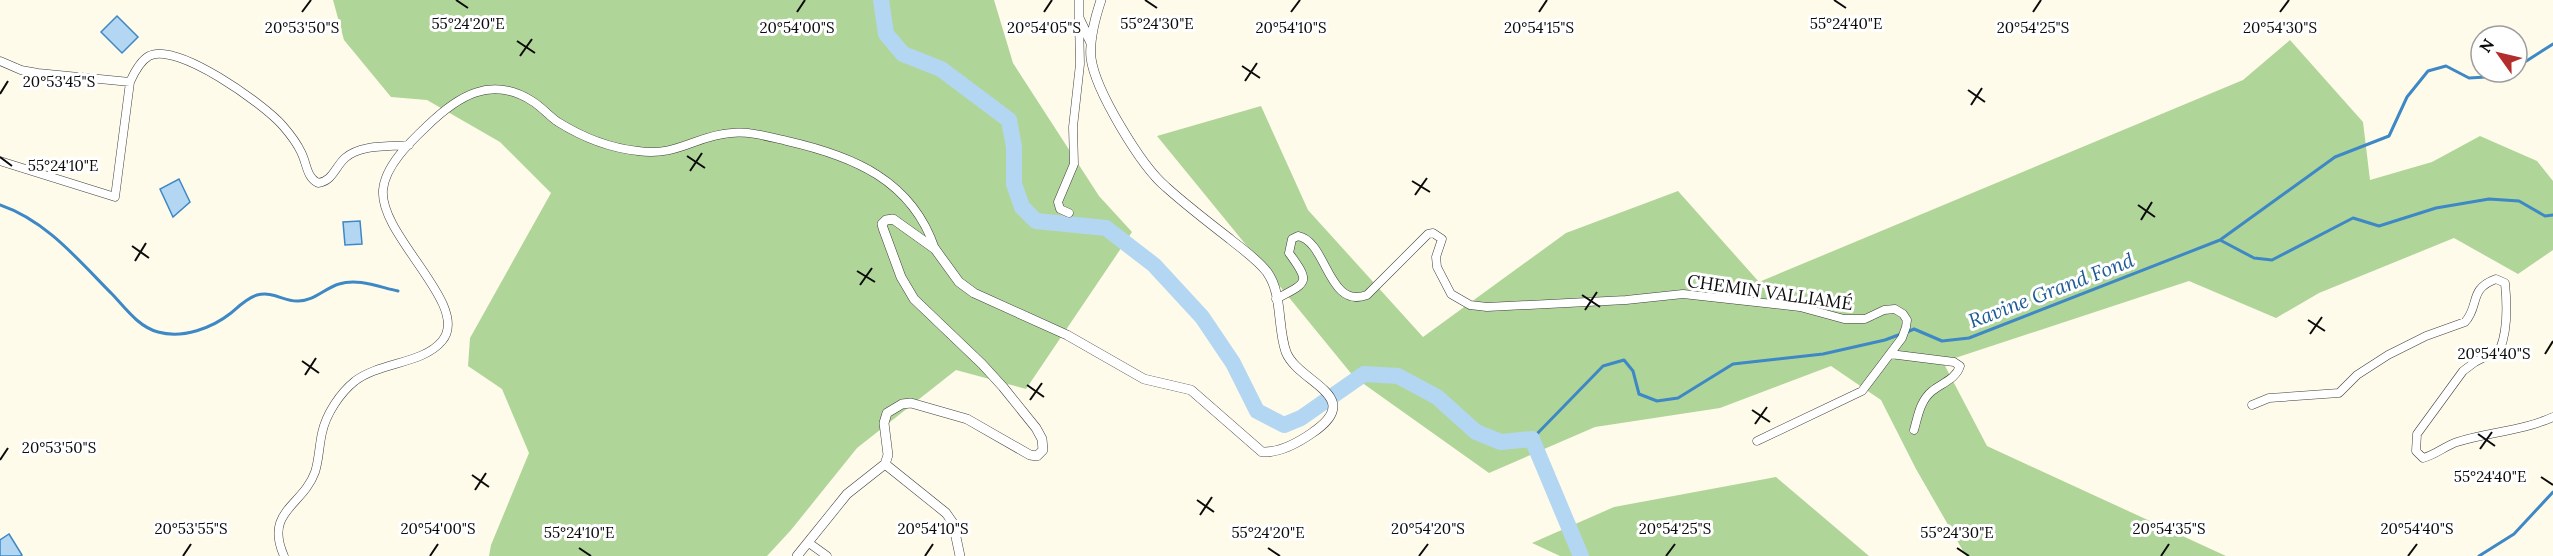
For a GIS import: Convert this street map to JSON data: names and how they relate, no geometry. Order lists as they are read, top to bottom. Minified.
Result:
{"streets":{"street":["CHEMIN VALLIAMÉ"]},"water":["Ravine Grand Fond"],"north":"top left","coordinates":["55°24'20\"E","55°24'30\"E","55°24'40\"E","20°53'50\"S","20°54'00\"S","20°54'05\"S","20°54'10\"S","20°54'15\"S","20°54'25\"S","20°54'30\"S","20°53'45\"S","55°24'10\"E","20°54'40\"S","20°53'55\"S","20°54'20\"S","20°54'35\"S"]}
